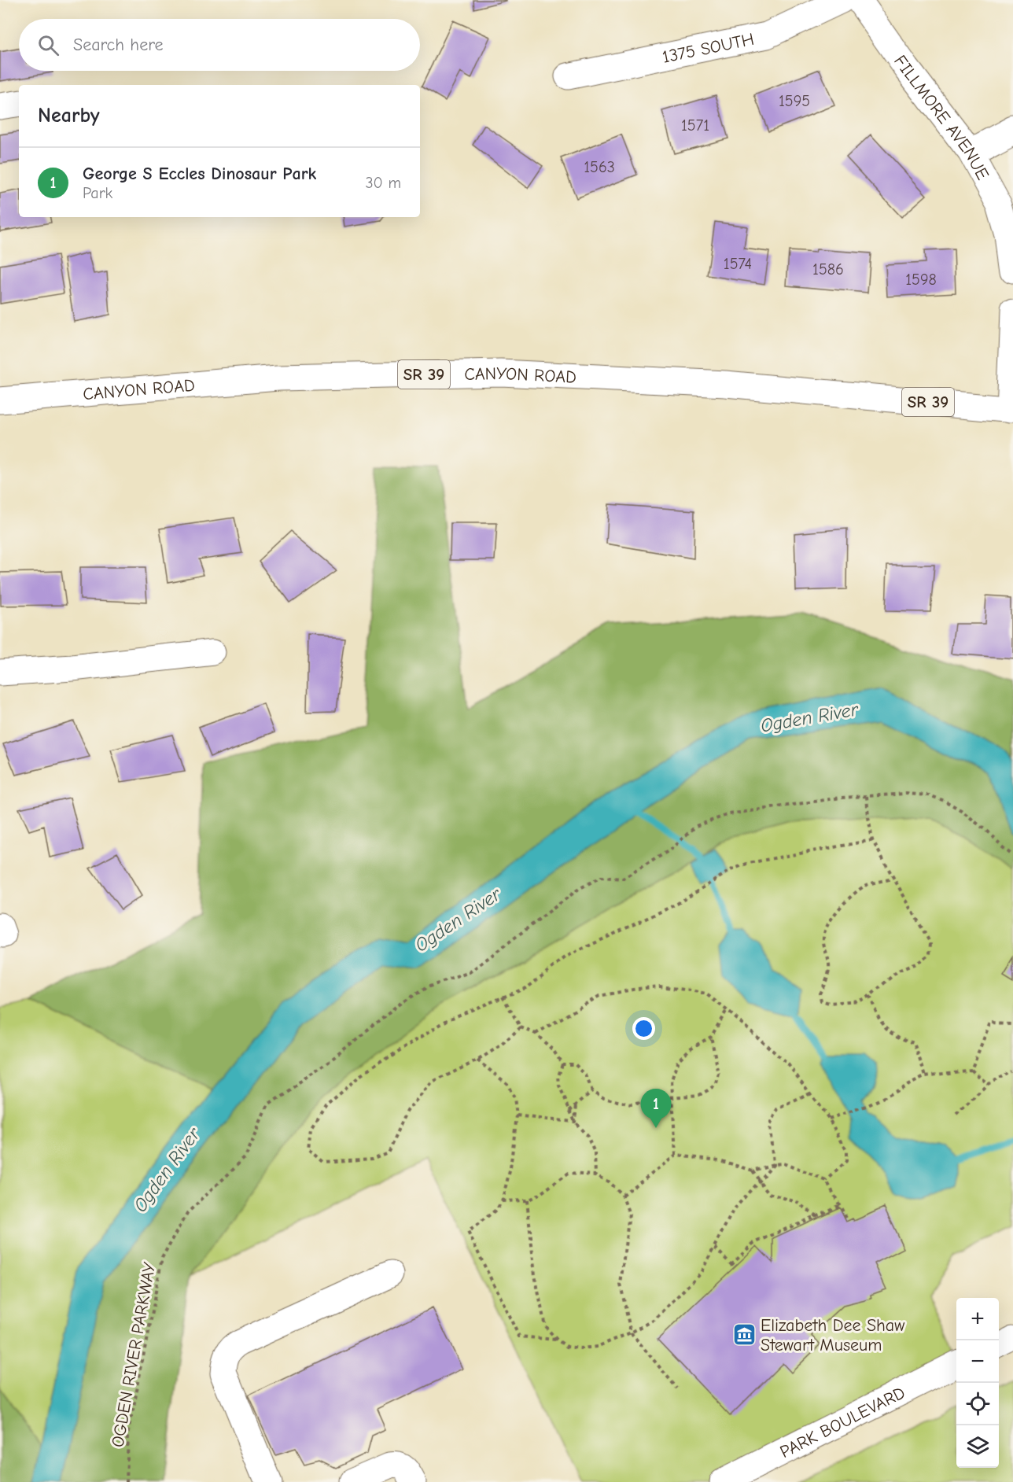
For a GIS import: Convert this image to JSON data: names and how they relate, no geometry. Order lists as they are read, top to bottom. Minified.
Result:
{"streets":{"street":["1375 SOUTH","FILLMORE AVENUE","SR 39","CANYON ROAD","PARK BOULEVARD"],"path":["OGDEN RIVER PARKWAY"]},"water":["Ogden River"],"places":{"museum":["Elizabeth Dee Shaw Stewart Museum"]},"house_numbers":["1595","1571","1563","1574","1586","1598"],"page":{"search":"Search here","heading":"Nearby","list":[{"mark":"1","name":"George S Eccles Dinosaur Park","note":"Park","value":"30 m"}],"pins":"1","map_buttons":["+","−"]}}
